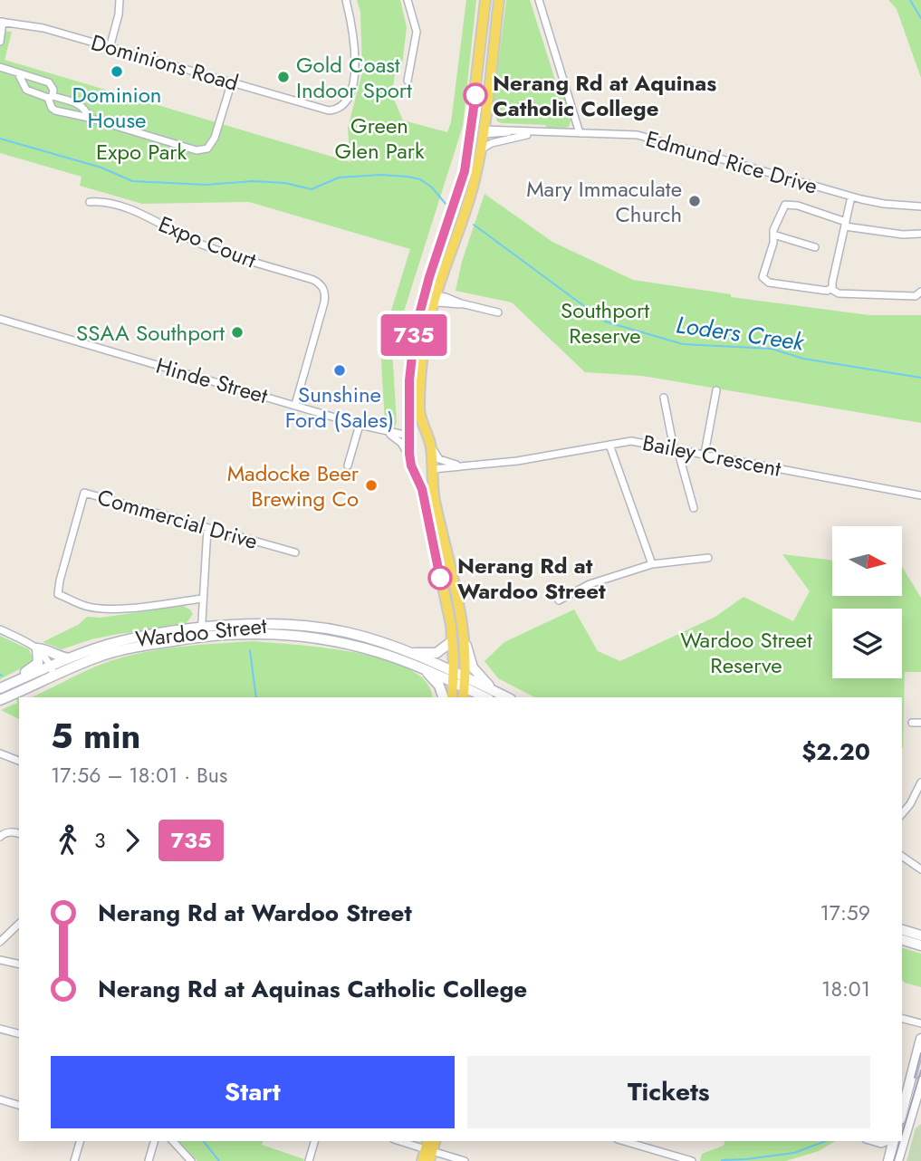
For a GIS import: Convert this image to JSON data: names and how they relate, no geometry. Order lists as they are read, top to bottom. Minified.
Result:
{"streets":{"main road":["Wardoo Street"],"street":["Dominions Road","Edmund Rice Drive","Expo Court","Hinde Street","Bailey Crescent","Commercial Drive"]},"water":["Loders Creek"],"parks":["Green Glen Park","Expo Park","Southport Reserve","Wardoo Street Reserve"],"places":["Dominion House","Gold Coast Indoor Sport","Nerang Rd at Aquinas Catholic College","Mary Immaculate Church","SSAA Southport","Sunshine Ford (Sales)","Madocke Beer Brewing Co","Nerang Rd at Wardoo Street"],"lines":["bus line 735"],"north":"right","page":{"on_map":"735","heading":["5 min","17:56 – 18:01 · Bus","$2.20"],"legs":["3","735"],"list":[{"name":"Nerang Rd at Wardoo Street","value":"17:59"},{"name":"Nerang Rd at Aquinas Catholic College","value":"18:01"}],"buttons":["Start","Tickets"]}}
